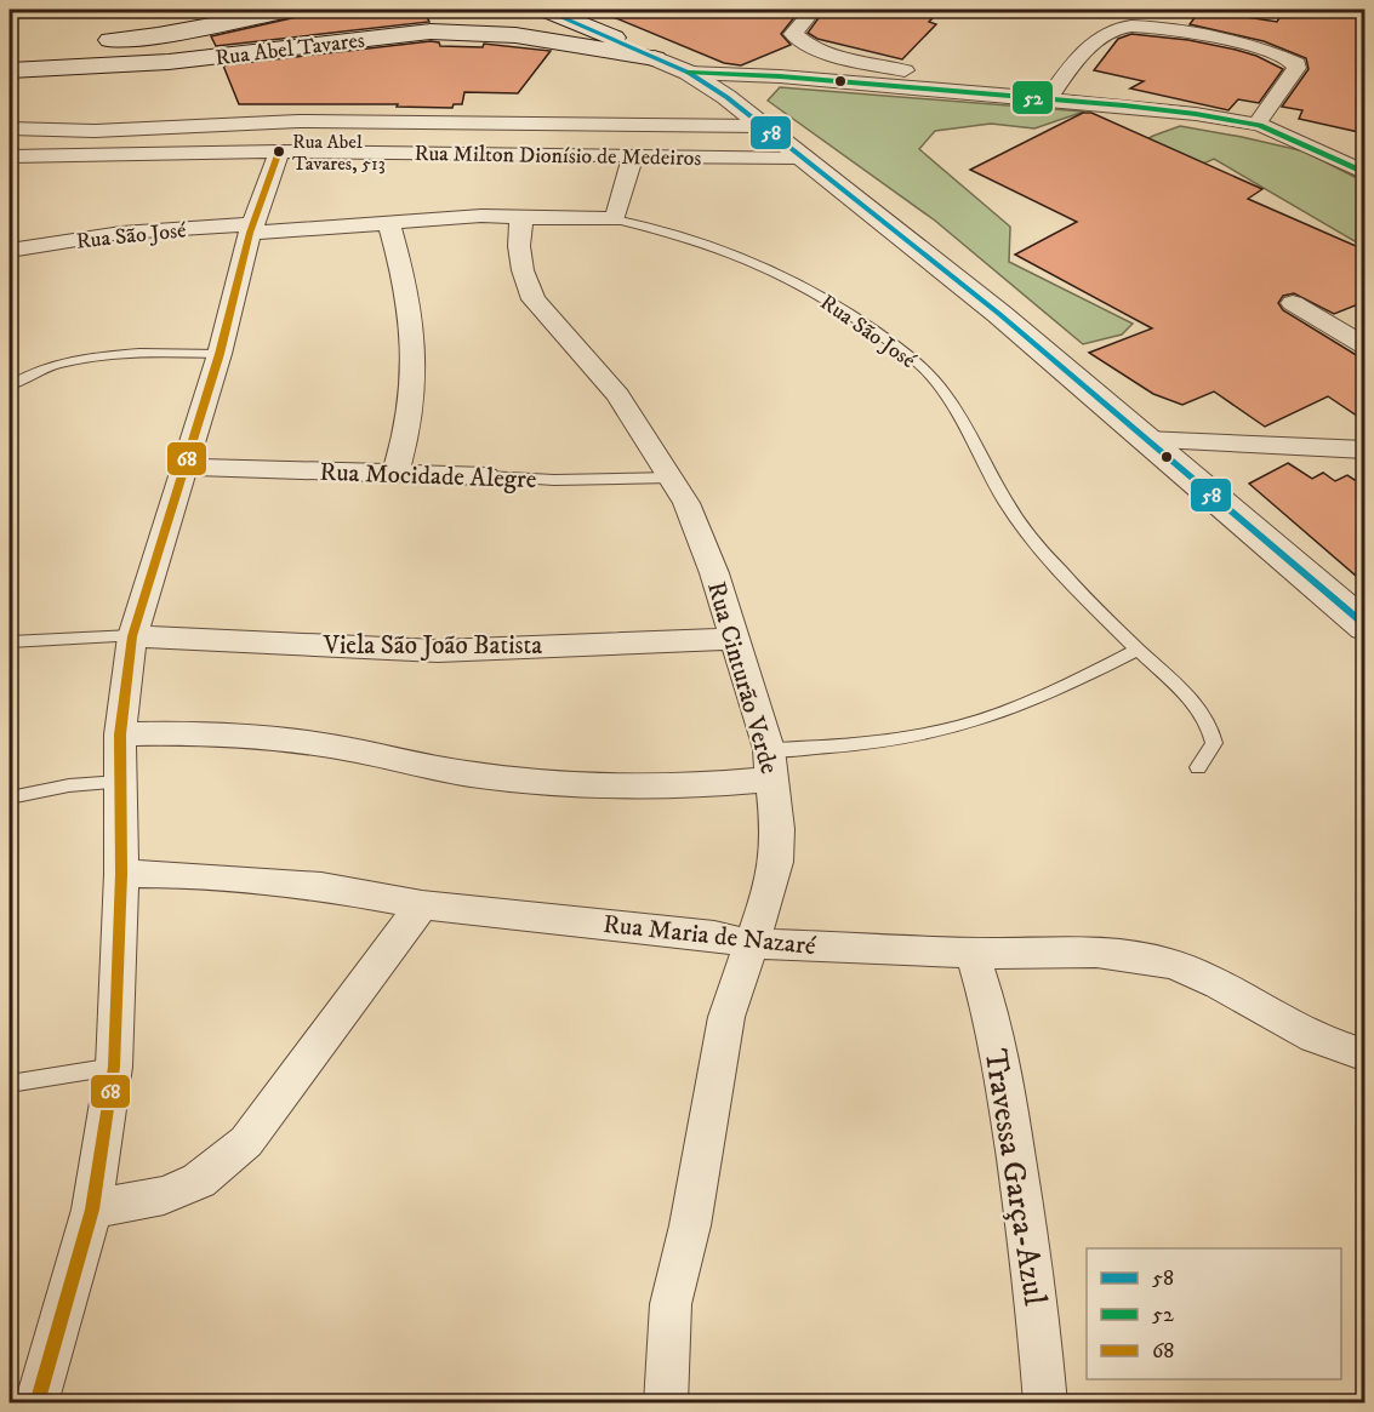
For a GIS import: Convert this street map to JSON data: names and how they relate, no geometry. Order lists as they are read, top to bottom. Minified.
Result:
{"streets":{"main road":["Rua Abel Tavares"],"street":["Rua Milton Dionísio de Medeiros","Rua São José","Rua Mocidade Alegre","Viela São João Batista","Rua Cinturão Verde","Rua Maria de Nazaré","Travessa Garça-Azul"]},"crossings":[["Rua Abel Tavares","Rua Milton Dionísio de Medeiros"],["Rua São José","Rua Cinturão Verde"],["Rua Mocidade Alegre","Rua Cinturão Verde"],["Viela São João Batista","Rua Cinturão Verde"],["Rua Cinturão Verde","Rua Maria de Nazaré"],["Rua Maria de Nazaré","Travessa Garça-Azul"]],"places":["Rua Abel Tavares, 513"],"lines":["transit line 58","transit line 52","transit line 68"],"legend":["58","52","68"]}
